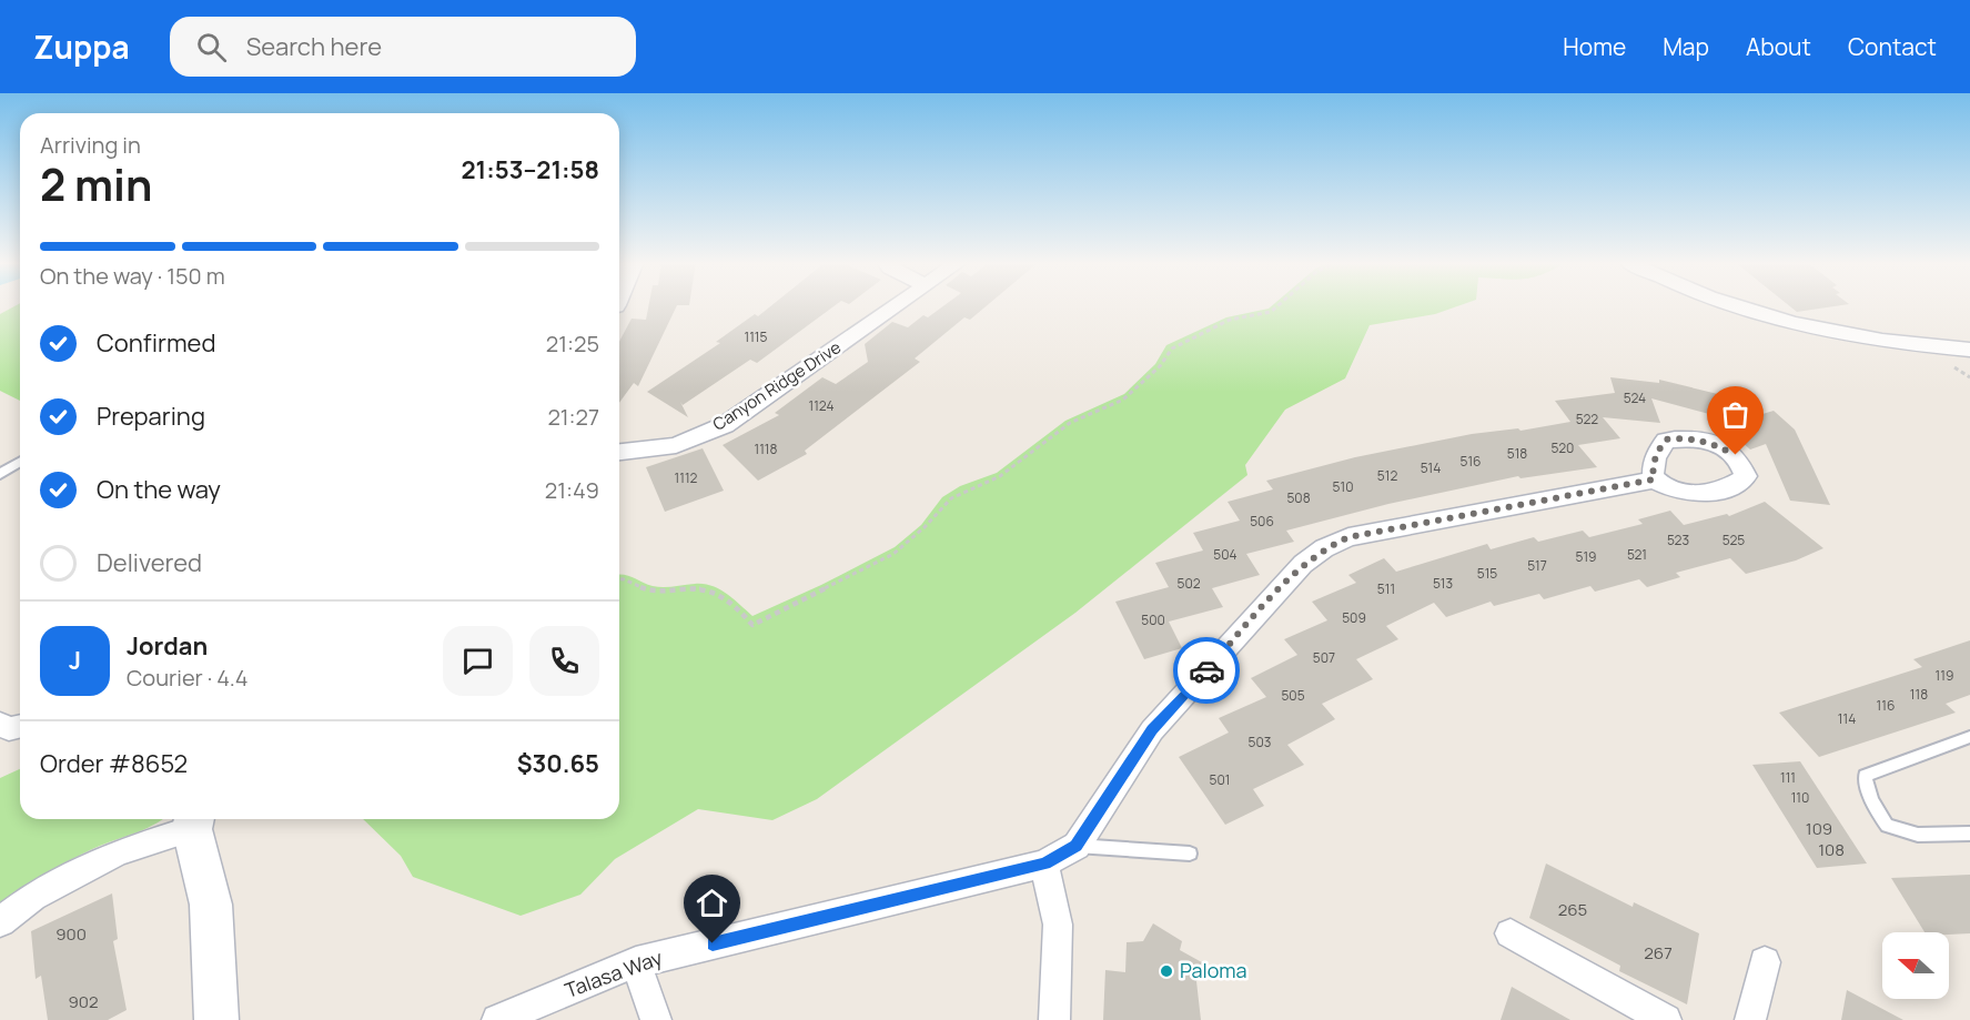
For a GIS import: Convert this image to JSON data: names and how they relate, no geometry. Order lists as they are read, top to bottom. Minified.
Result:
{"streets":{"street":["Canyon Ridge Drive","Talasa Way"]},"places":["Paloma"],"house_numbers":["1115","524","1124","522","520","1118","518","516","514","512","1112","510","508","506","523","525","504","521","519","517","515","502","513","511","509","500","507","119","118","505","116","114","503","111","501","110","109","108","265","900","267","902"],"north":"left","page":{"header":"Zuppa","search":"Search here","nav":["Home","Map","About","Contact"],"heading":["2 min","Arriving in","21:53–21:58"],"panel":["Jordan","Courier · 4.4","Order #8652","$30.65"],"bar":"On the way · 150 m","list":[["Confirmed","21:25"],["Preparing","21:27"],["On the way","21:49"],"Delivered"],"round":"J"}}
